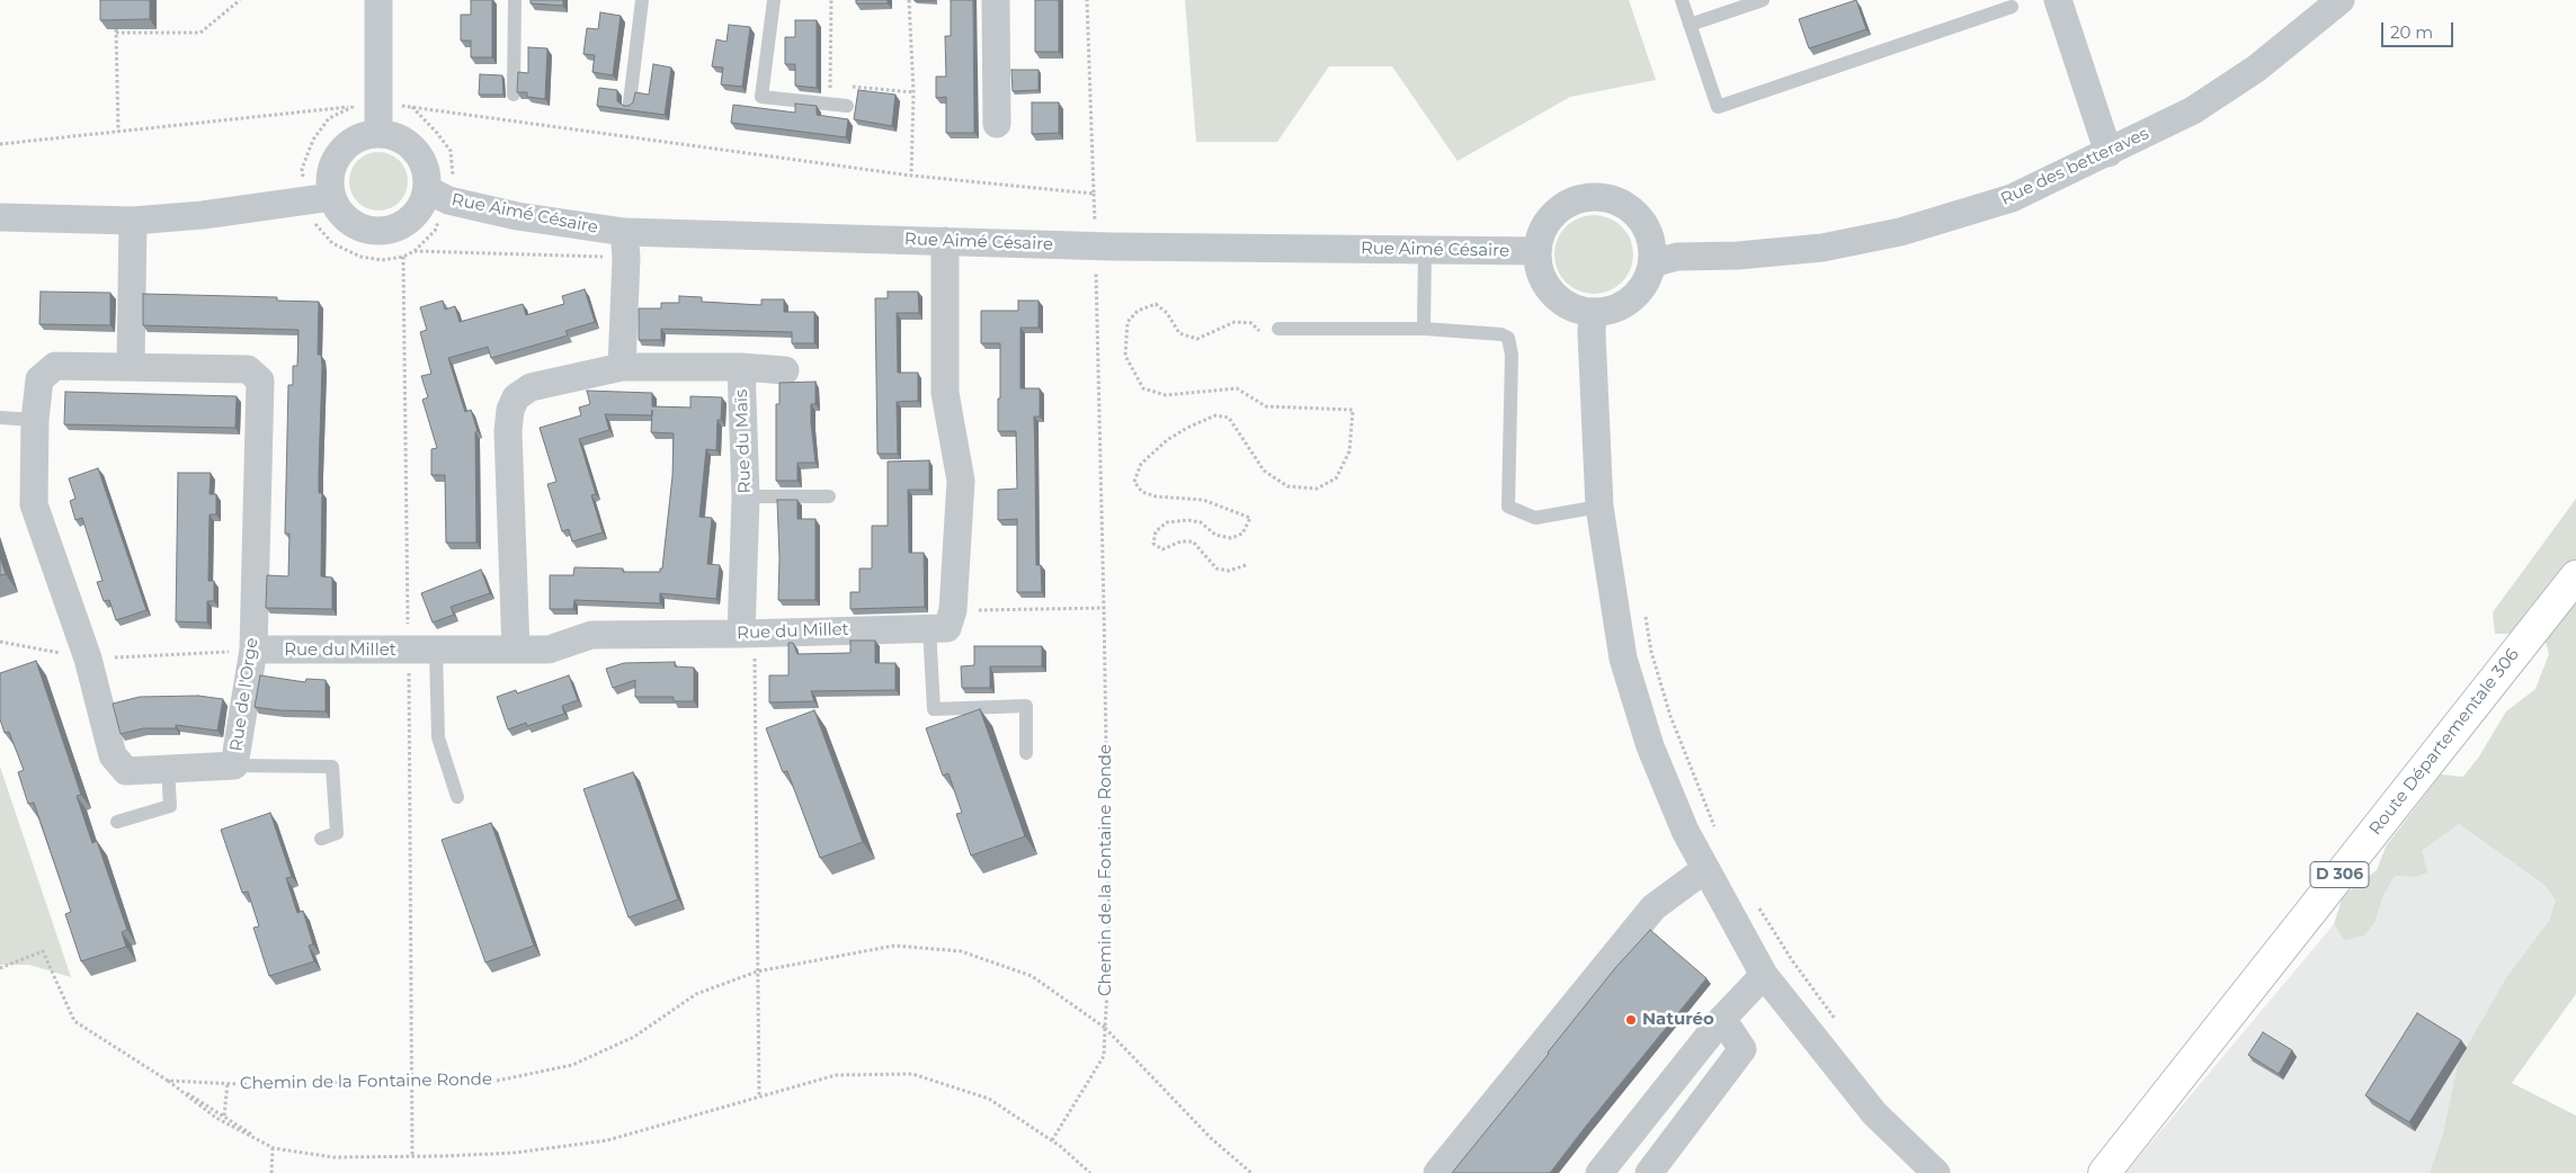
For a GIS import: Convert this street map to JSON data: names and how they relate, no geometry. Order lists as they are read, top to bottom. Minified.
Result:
{"streets":{"main road":["Route Départementale 306","D 306"],"street":["Rue des betteraves","Rue Aimé Césaire","Rue du Maïs","Rue du Millet","Rue de l'Orge"],"path":["Chemin de la Fontaine Ronde"]},"crossings":[["Rue des betteraves","Rue Aimé Césaire"],["Rue Aimé Césaire","Chemin de la Fontaine Ronde"],["Rue du Maïs","Rue du Millet"],["Rue du Millet","Rue de l'Orge"]],"places":["Naturéo"],"scale_bar":"20 m"}
